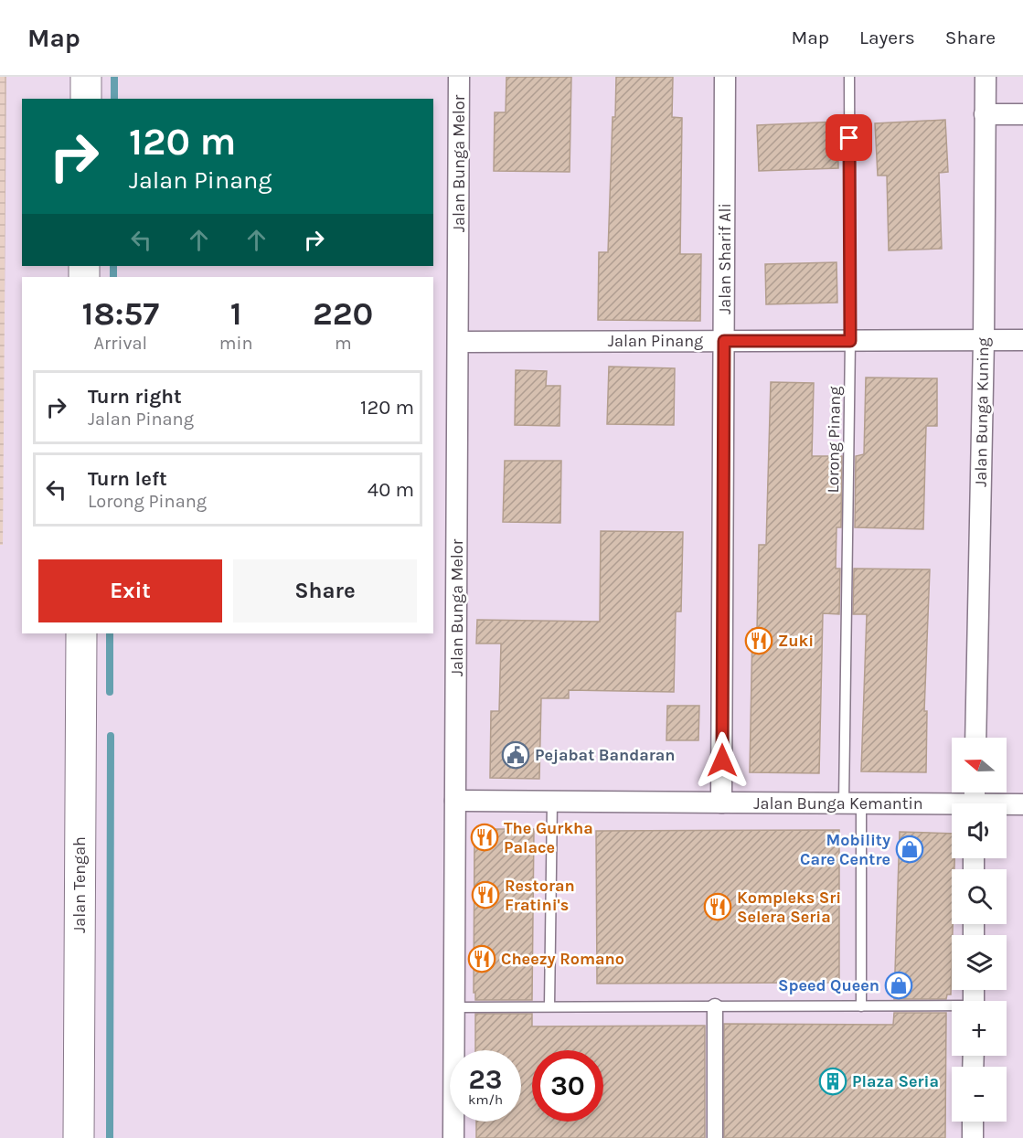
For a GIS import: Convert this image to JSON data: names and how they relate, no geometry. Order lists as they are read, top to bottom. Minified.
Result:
{"streets":{"main road":["Jalan Tengah"],"street":["Jalan Bunga Melor","Jalan Sharif Ali","Jalan Pinang","Jalan Bunga Kuning","Jalan Bunga Kemantin"],"lane":["Lorong Pinang"]},"crossings":[["Jalan Bunga Melor","Jalan Pinang"],["Jalan Bunga Melor","Jalan Bunga Kemantin"],["Jalan Sharif Ali","Jalan Pinang"],["Jalan Sharif Ali","Jalan Bunga Kemantin"],["Jalan Pinang","Jalan Bunga Kuning"],["Jalan Pinang","Lorong Pinang"],["Lorong Pinang","Jalan Bunga Kemantin"]],"places":{"restaurant":["Zuki","The Gurkha Palace","Restoran Fratini's","Kompleks Sri Selera Seria","Cheezy Romano"],"public building":["Pejabat Bandaran"],"shop":["Mobility Care Centre","Speed Queen"],"building":["Plaza Seria"]},"north":"left","page":{"header":"Map","nav":["Map","Layers","Share"],"turn":["120 m","Jalan Pinang"],"eta":["18:57","Arrival","1","min","220","m"],"list":[{"name":"Turn right","note":"Jalan Pinang","value":"120 m"},{"name":"Turn left","note":"Lorong Pinang","value":"40 m"}],"buttons":["Exit","Share"],"map_buttons":["+","−"],"speed":"23 km/h","limit":"30"}}
